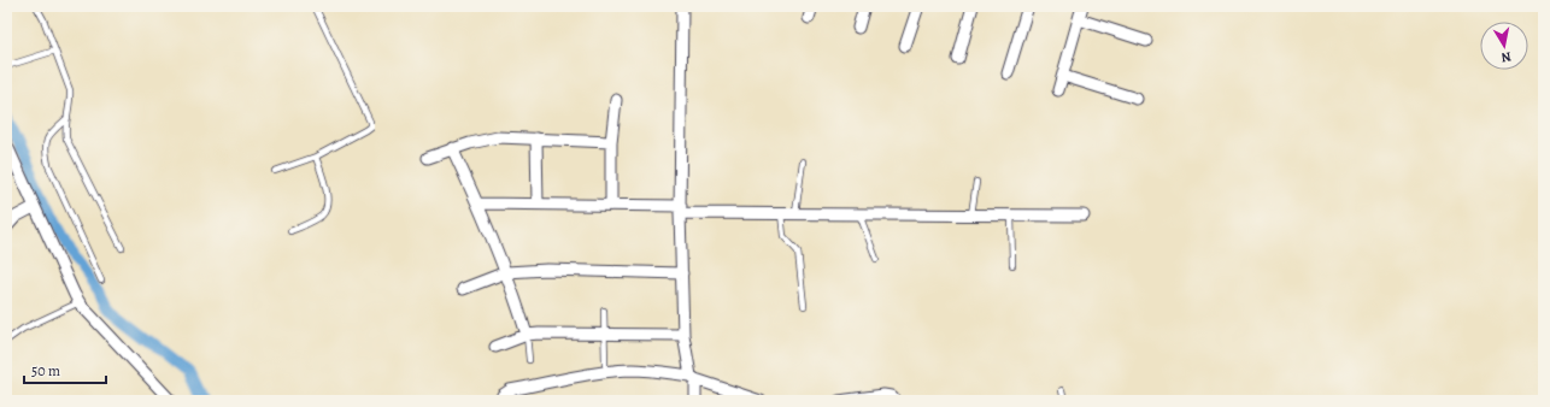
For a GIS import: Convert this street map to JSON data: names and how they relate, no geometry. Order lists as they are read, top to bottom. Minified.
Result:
{"scale_bar":"50 m","north":"bottom"}
